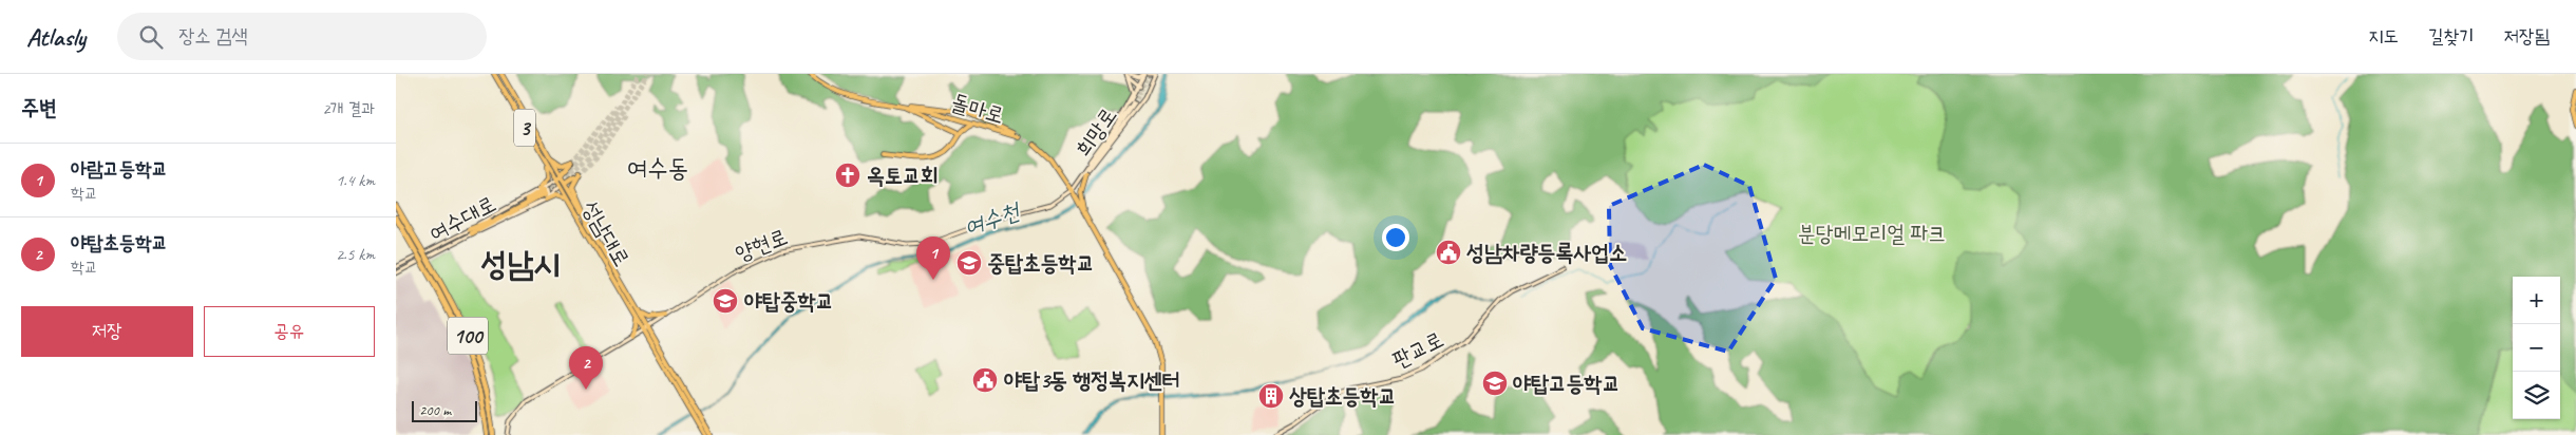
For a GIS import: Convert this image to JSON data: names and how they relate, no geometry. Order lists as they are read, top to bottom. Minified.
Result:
{"streets":{"highway":["여수대로","100"],"main road":["돌마로","3","희망로","성남대로","양현로","판교로"]},"crossings":[["희망로","양현로"],["성남대로","양현로"]],"districts":["여수동","성남시"],"water":["여수천"],"parks":["분당메모리얼 파크"],"places":{"church":["옥토교회"],"public building":["성남차량등록사업소","야탑3동 행정복지센터"],"school or university":["중탑초등학교","야탑중학교","야탑고등학교"],"building":["상탑초등학교"]},"scale_bar":"200 m","page":{"header":"Atlasly","search":"장소 검색","nav":["지도","길찾기","저장됨"],"heading":["주변","2개 결과"],"list":[{"mark":"1","name":"아람고등학교","note":"학교","value":"1.4 km"},{"mark":"2","name":"야탑초등학교","note":"학교","value":"2.5 km"}],"pins":["1","2"],"map_buttons":["+","−"],"buttons":["저장","공유"],"scale":"200 m"}}
